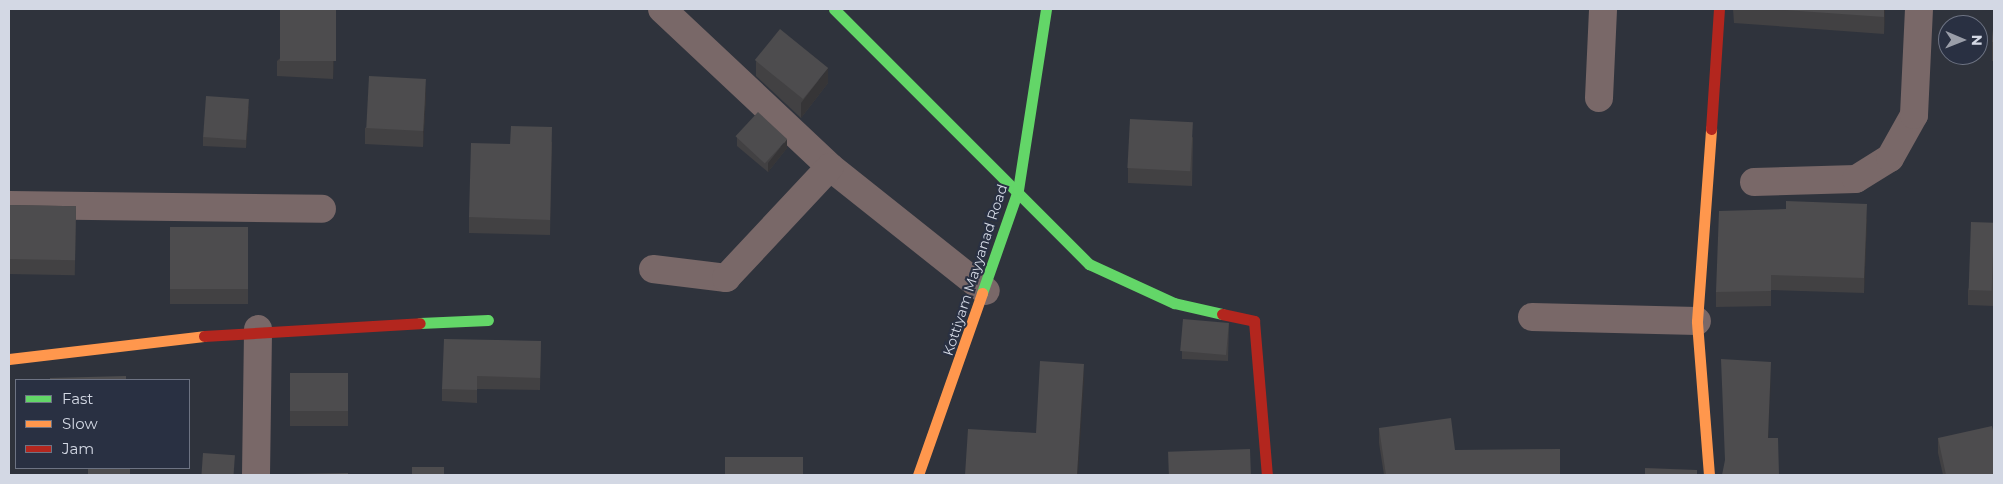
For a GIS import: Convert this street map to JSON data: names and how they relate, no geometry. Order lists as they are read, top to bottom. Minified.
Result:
{"streets":{"street":["Kottiyam Mayyanad Road"]},"legend":["Fast","Slow","Jam"],"north":"right"}
